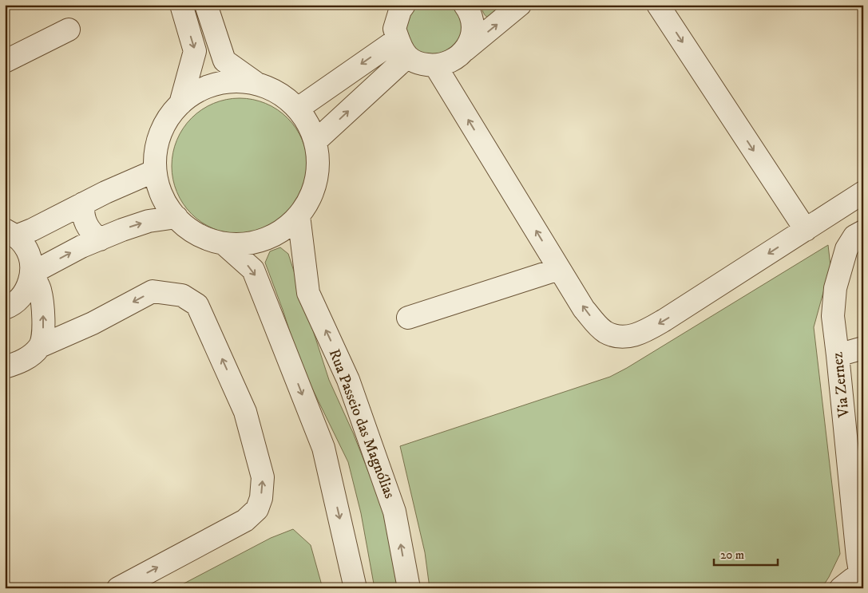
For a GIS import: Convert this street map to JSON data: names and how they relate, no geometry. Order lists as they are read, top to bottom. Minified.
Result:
{"streets":{"street":["Via Zernez","Rua Passeio das Magnólias"]},"scale_bar":"20 m"}
